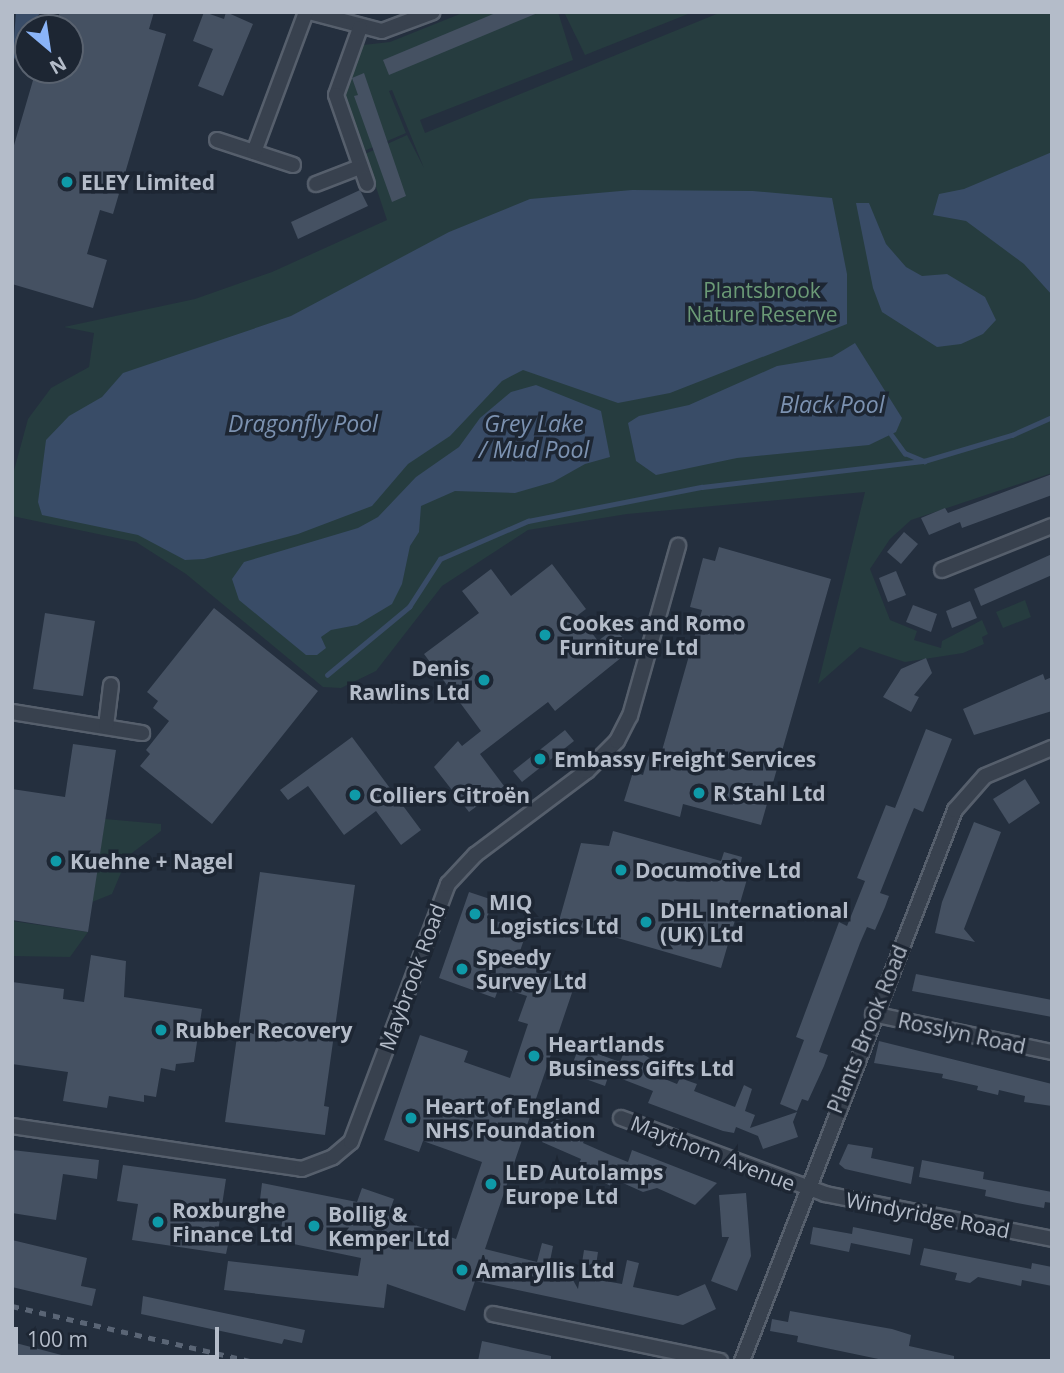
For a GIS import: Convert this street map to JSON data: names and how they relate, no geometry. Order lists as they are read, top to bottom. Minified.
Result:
{"streets":{"street":["Maybrook Road","Plants Brook Road","Rosslyn Road","Maythorn Avenue","Windyridge Road"]},"crossings":[["Plants Brook Road","Rosslyn Road"],["Plants Brook Road","Maythorn Avenue"],["Plants Brook Road","Windyridge Road"],["Maythorn Avenue","Windyridge Road"]],"water":["Black Pool","Dragonfly Pool","Grey Lake / Mud Pool"],"parks":["Plantsbrook Nature Reserve"],"places":["ELEY Limited","Cookes and Romo Furniture Ltd","Denis Rawlins Ltd","Embassy Freight Services","R Stahl Ltd","Colliers Citroën","Kuehne + Nagel","Documotive Ltd","MIQ Logistics Ltd","DHL International (UK) Ltd","Speedy Survey Ltd","Rubber Recovery","Heartlands Business Gifts Ltd","Heart of England NHS Foundation","LED Autolamps Europe Ltd","Roxburghe Finance Ltd","Bollig & Kemper Ltd","Amaryllis Ltd"],"scale_bar":"100 m","north":"bottom right"}
